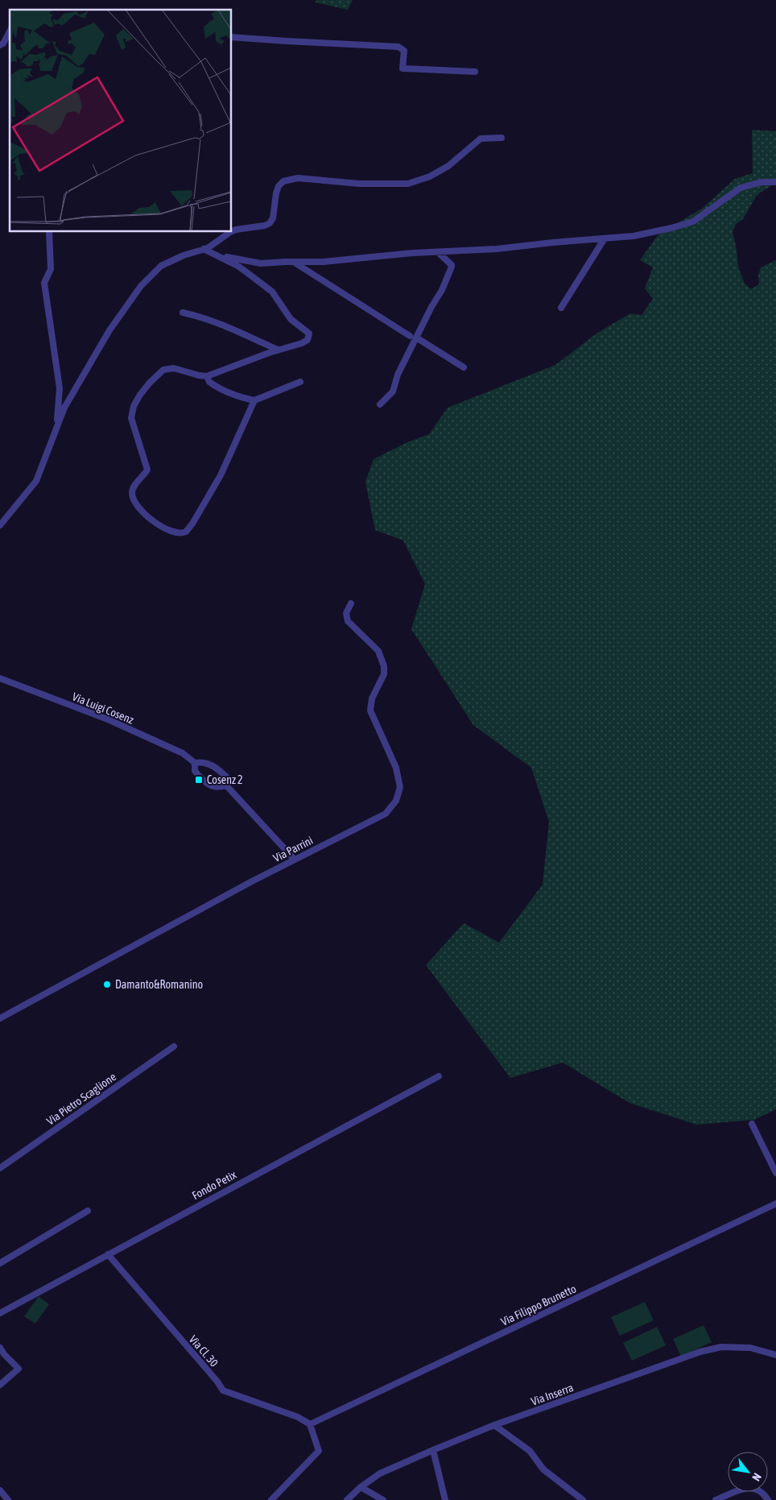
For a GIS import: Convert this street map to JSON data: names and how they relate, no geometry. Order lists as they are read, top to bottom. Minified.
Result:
{"streets":{"street":["Via Luigi Cosenz","Via Parrini","Via Pietro Scaglione","Fondo Petix","Via Filippo Brunetto","Via Cl. 30","Via Inserra"]},"crossings":[["Via Luigi Cosenz","Via Parrini"],["Fondo Petix","Via Cl. 30"],["Via Filippo Brunetto","Via Cl. 30"]],"places":{"transit":["Cosenz 2"],"other":["Damanto&Romanino"]},"north":"bottom right"}
